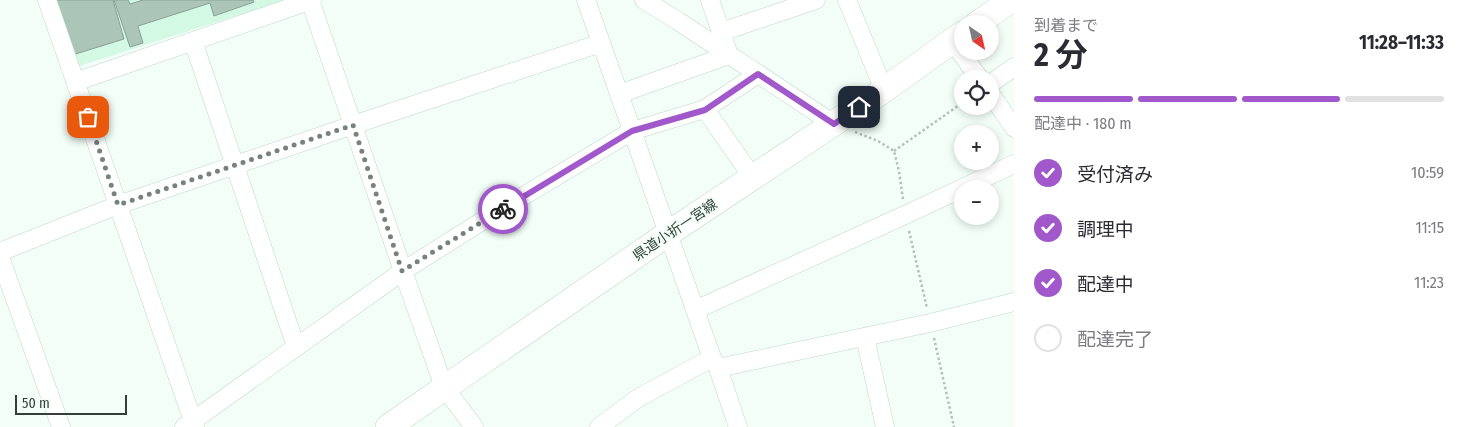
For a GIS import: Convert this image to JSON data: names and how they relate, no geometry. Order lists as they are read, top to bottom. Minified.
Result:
{"streets":{"main road":["県道小折一宮線"]},"scale_bar":"50 m","north":"bottom right","page":{"heading":["2 分","到着まで","11:28–11:33"],"map_buttons":["+","−"],"bar":"配達中 · 180 m","list":[["受付済み","10:59"],["調理中","11:15"],["配達中","11:23"],"配達完了"],"scale":"50 m"}}
